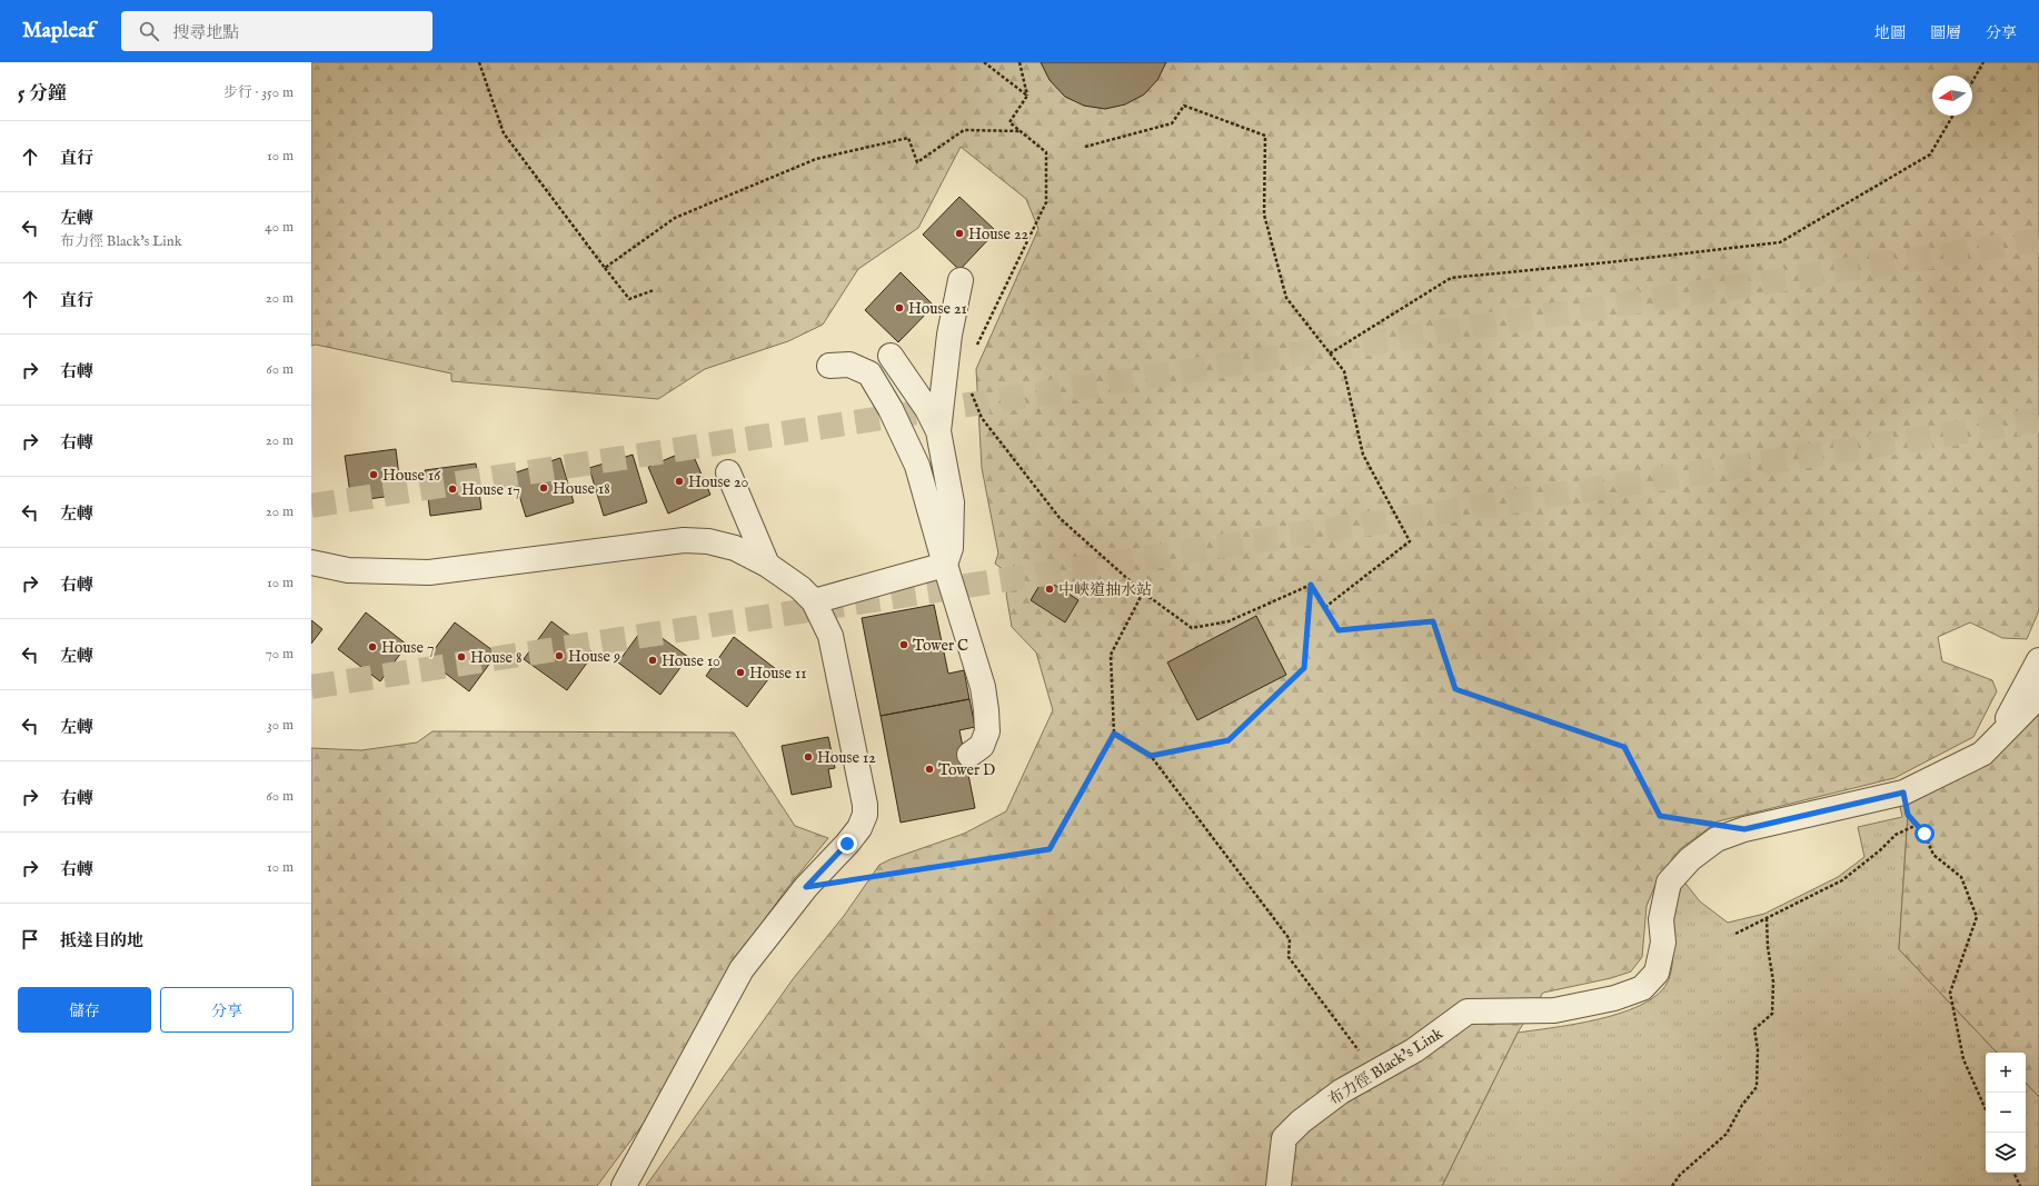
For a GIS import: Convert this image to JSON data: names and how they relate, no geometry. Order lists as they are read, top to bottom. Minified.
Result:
{"streets":{"street":["布力徑 Black's Link"]},"places":["House 22","House 21","House 16","House 20","House 18","House 17","中峽道抽水站","Tower C","House 7","House 9","House 8","House 10","House 11","House 12","Tower D"],"north":"left","page":{"header":"Mapleaf","search":"搜尋地點","nav":["地圖","圖層","分享"],"heading":["5 分鐘","步行 · 350 m"],"list":[["直行","10 m"],["左轉","布力徑 Black's Link","40 m"],["直行","20 m"],["右轉","60 m"],["右轉","20 m"],["左轉","20 m"],["右轉","10 m"],["左轉","70 m"],["左轉","30 m"],["右轉","60 m"],["右轉","10 m"],"抵達目的地"],"buttons":["儲存","分享"],"map_buttons":["+","−"]}}
